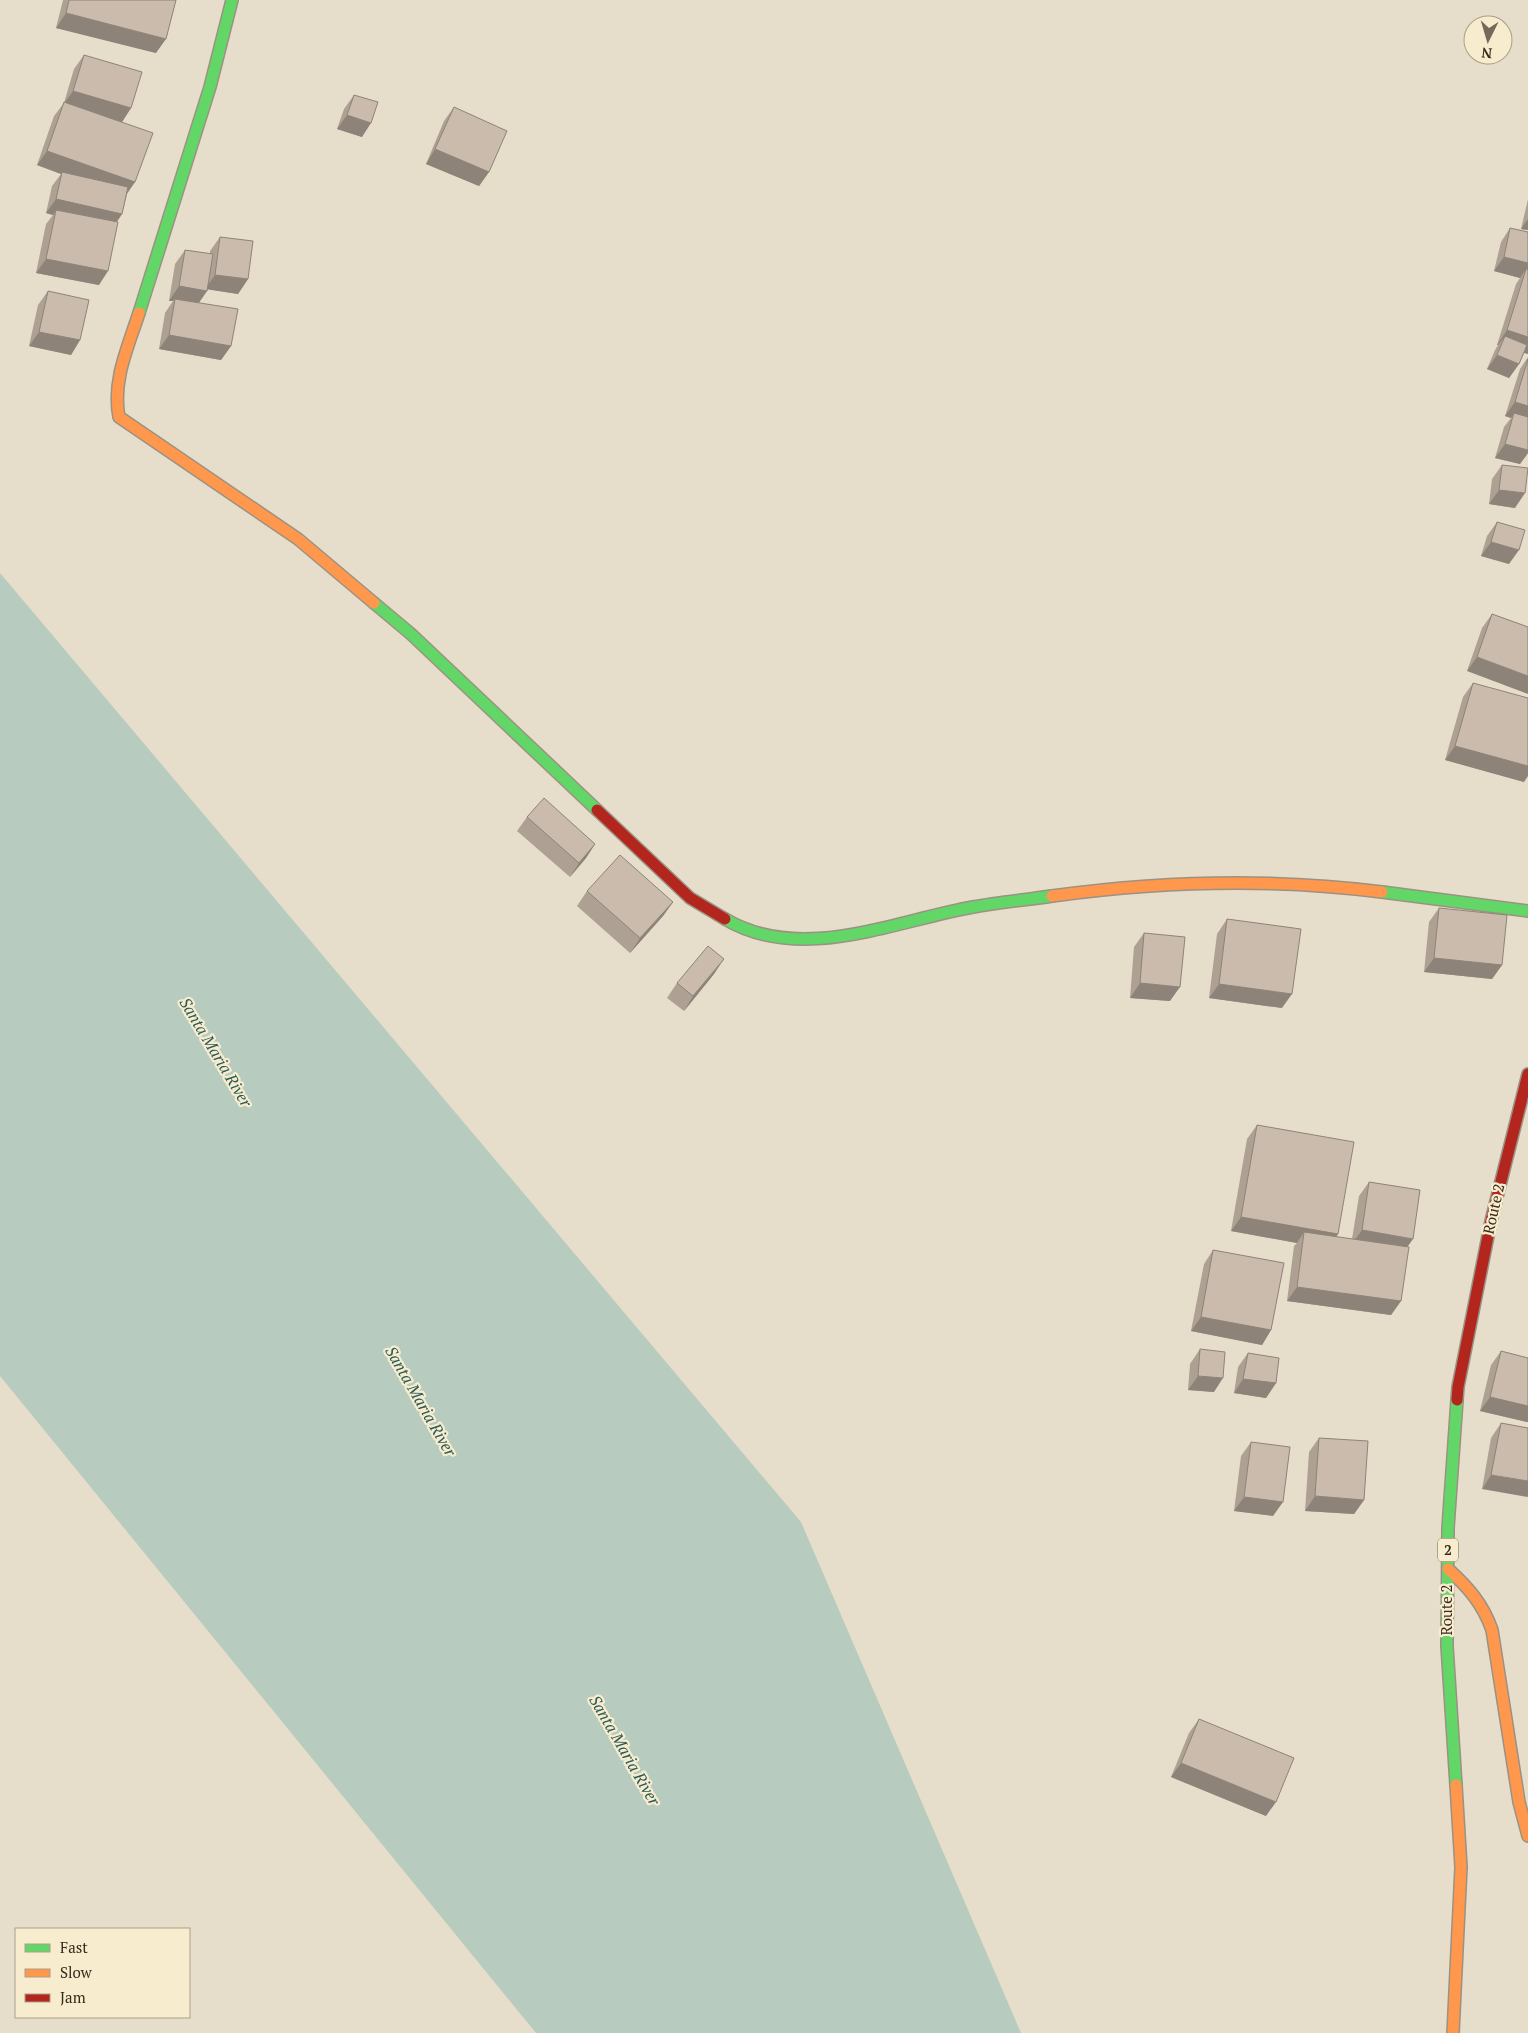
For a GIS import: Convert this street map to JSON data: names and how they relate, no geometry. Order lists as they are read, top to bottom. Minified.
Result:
{"streets":{"main road":["Route 2","2"]},"water":["Santa Maria River"],"legend":["Fast","Slow","Jam"],"north":"bottom"}
